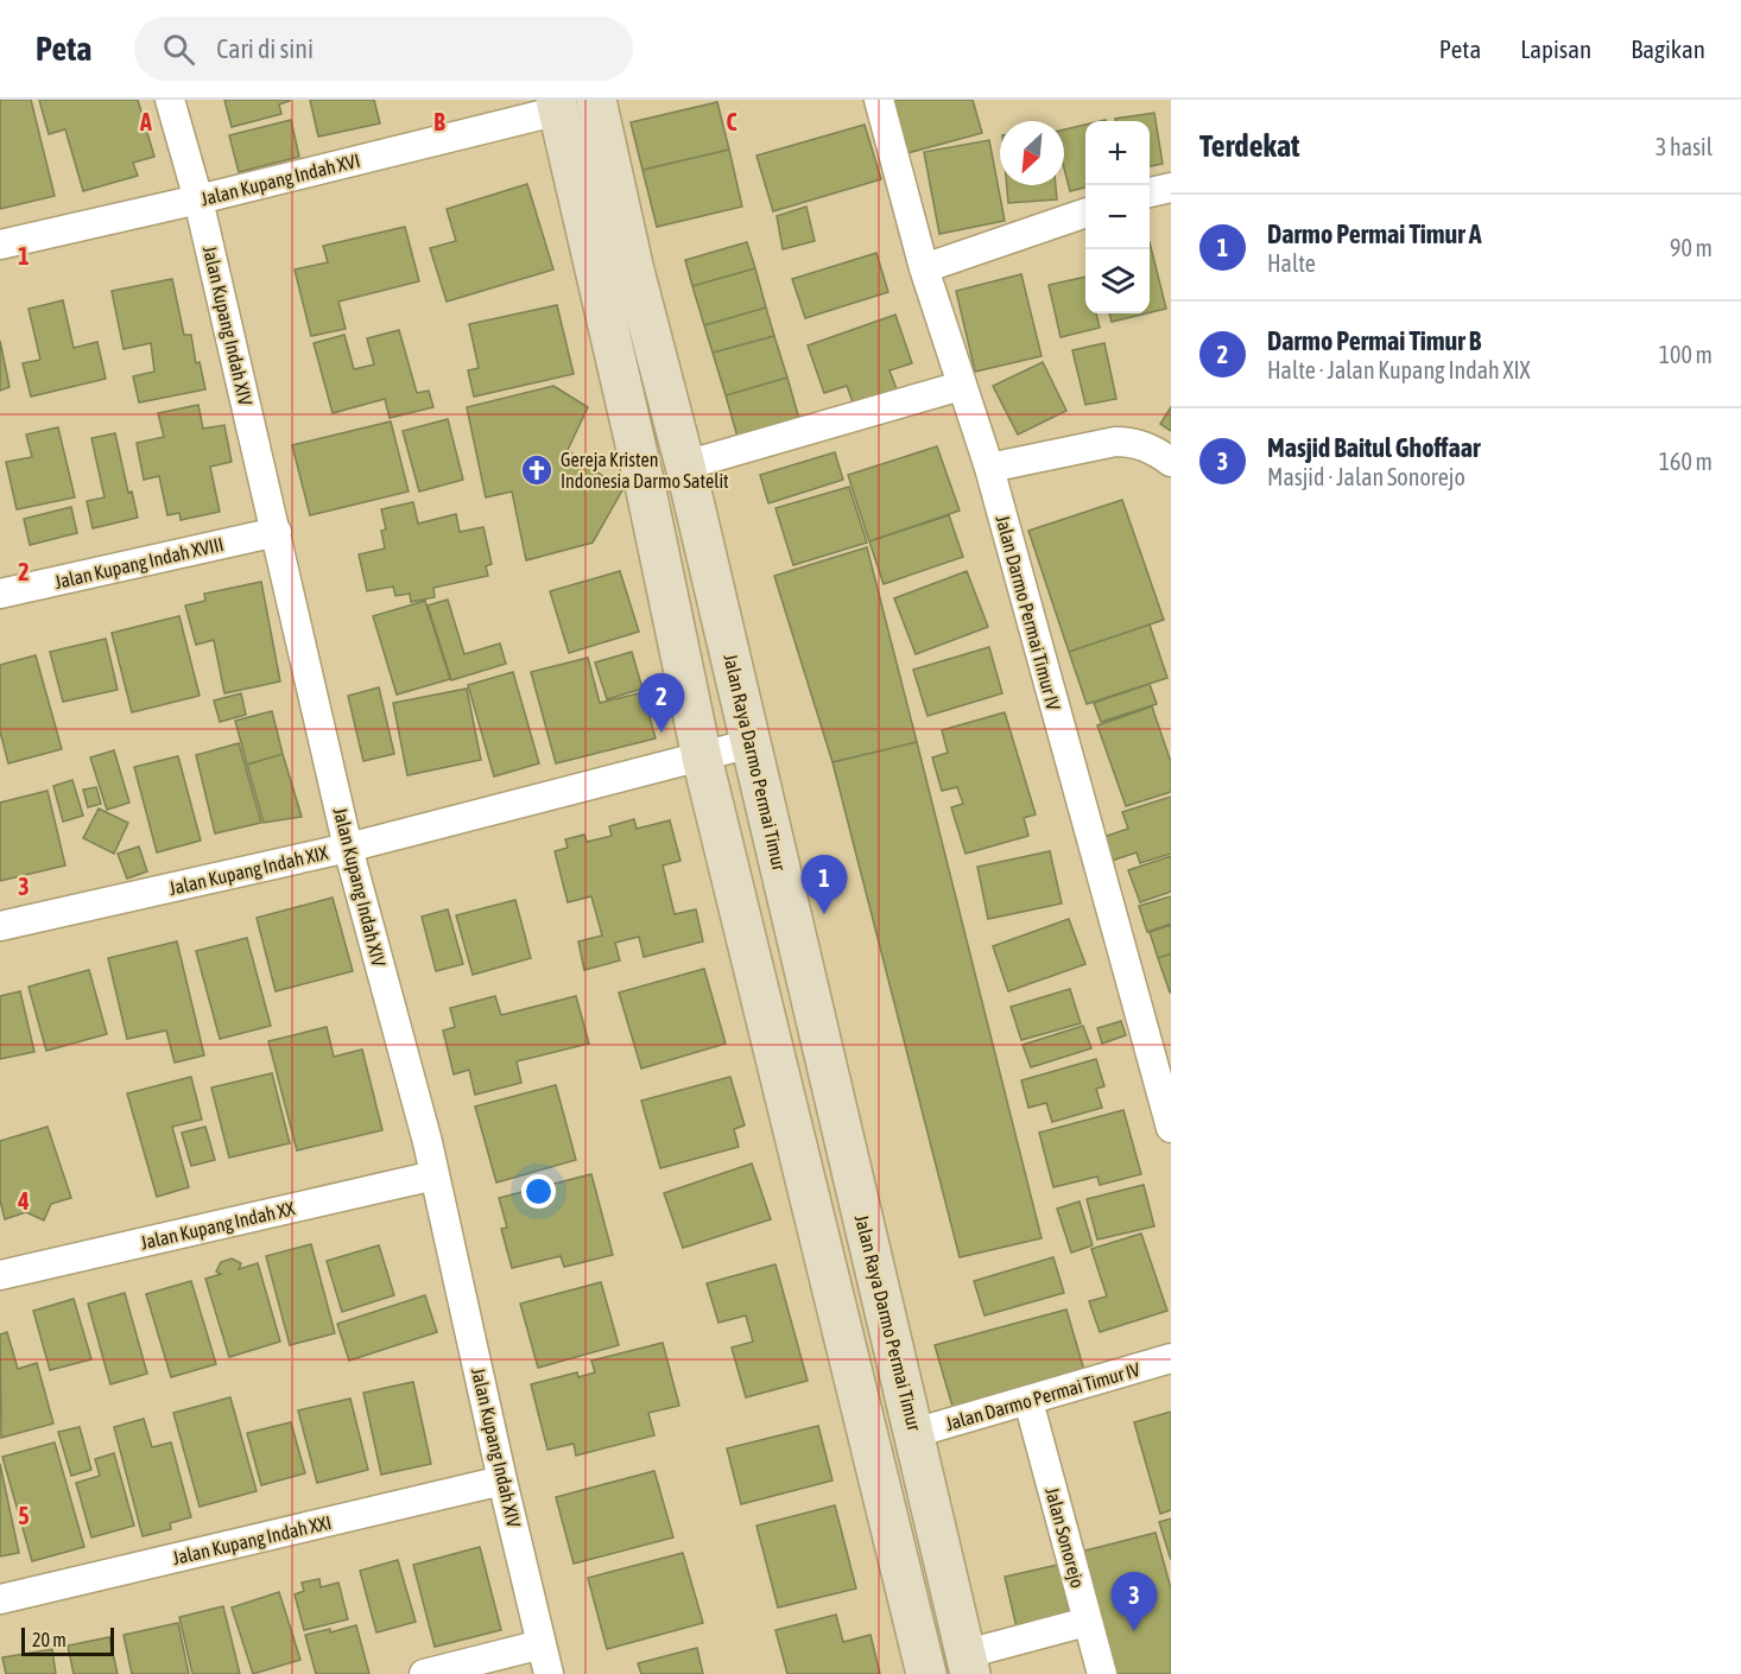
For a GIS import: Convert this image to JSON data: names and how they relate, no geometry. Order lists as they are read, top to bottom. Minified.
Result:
{"streets":{"main road":["Jalan Raya Darmo Permai Timur"],"street":["Jalan Kupang Indah XVI","Jalan Kupang Indah XIV","Jalan Kupang Indah XVIII","Jalan Darmo Permai Timur IV","Jalan Kupang Indah XIX","Jalan Kupang Indah XX","Jalan Sonorejo","Jalan Kupang Indah XXI"]},"crossings":[["Jalan Kupang Indah XVI","Jalan Kupang Indah XIV"],["Jalan Kupang Indah XIV","Jalan Kupang Indah XVIII"],["Jalan Kupang Indah XIV","Jalan Kupang Indah XIX"],["Jalan Kupang Indah XIV","Jalan Kupang Indah XX"],["Jalan Kupang Indah XIV","Jalan Kupang Indah XXI"],["Jalan Darmo Permai Timur IV","Jalan Raya Darmo Permai Timur"],["Jalan Darmo Permai Timur IV","Jalan Sonorejo"],["Jalan Raya Darmo Permai Timur","Jalan Kupang Indah XIX"]],"places":{"church":["Gereja Kristen Indonesia Darmo Satelit"]},"scale_bar":"20 m","north":"bottom left","page":{"header":"Peta","search":"Cari di sini","nav":["Peta","Lapisan","Bagikan"],"heading":["Terdekat","3 hasil"],"map_buttons":["+","−"],"list":[{"mark":"1","name":"Darmo Permai Timur A","note":"Halte","value":"90 m"},{"mark":"2","name":"Darmo Permai Timur B","note":"Halte · Jalan Kupang Indah XIX","value":"100 m"},{"mark":"3","name":"Masjid Baitul Ghoffaar","note":"Masjid · Jalan Sonorejo","value":"160 m"}],"pins":["2","1","3"],"scale":"20 m"},"grid":{"columns":["A","B","C"],"rows":["1","2","3","4","5"]}}
